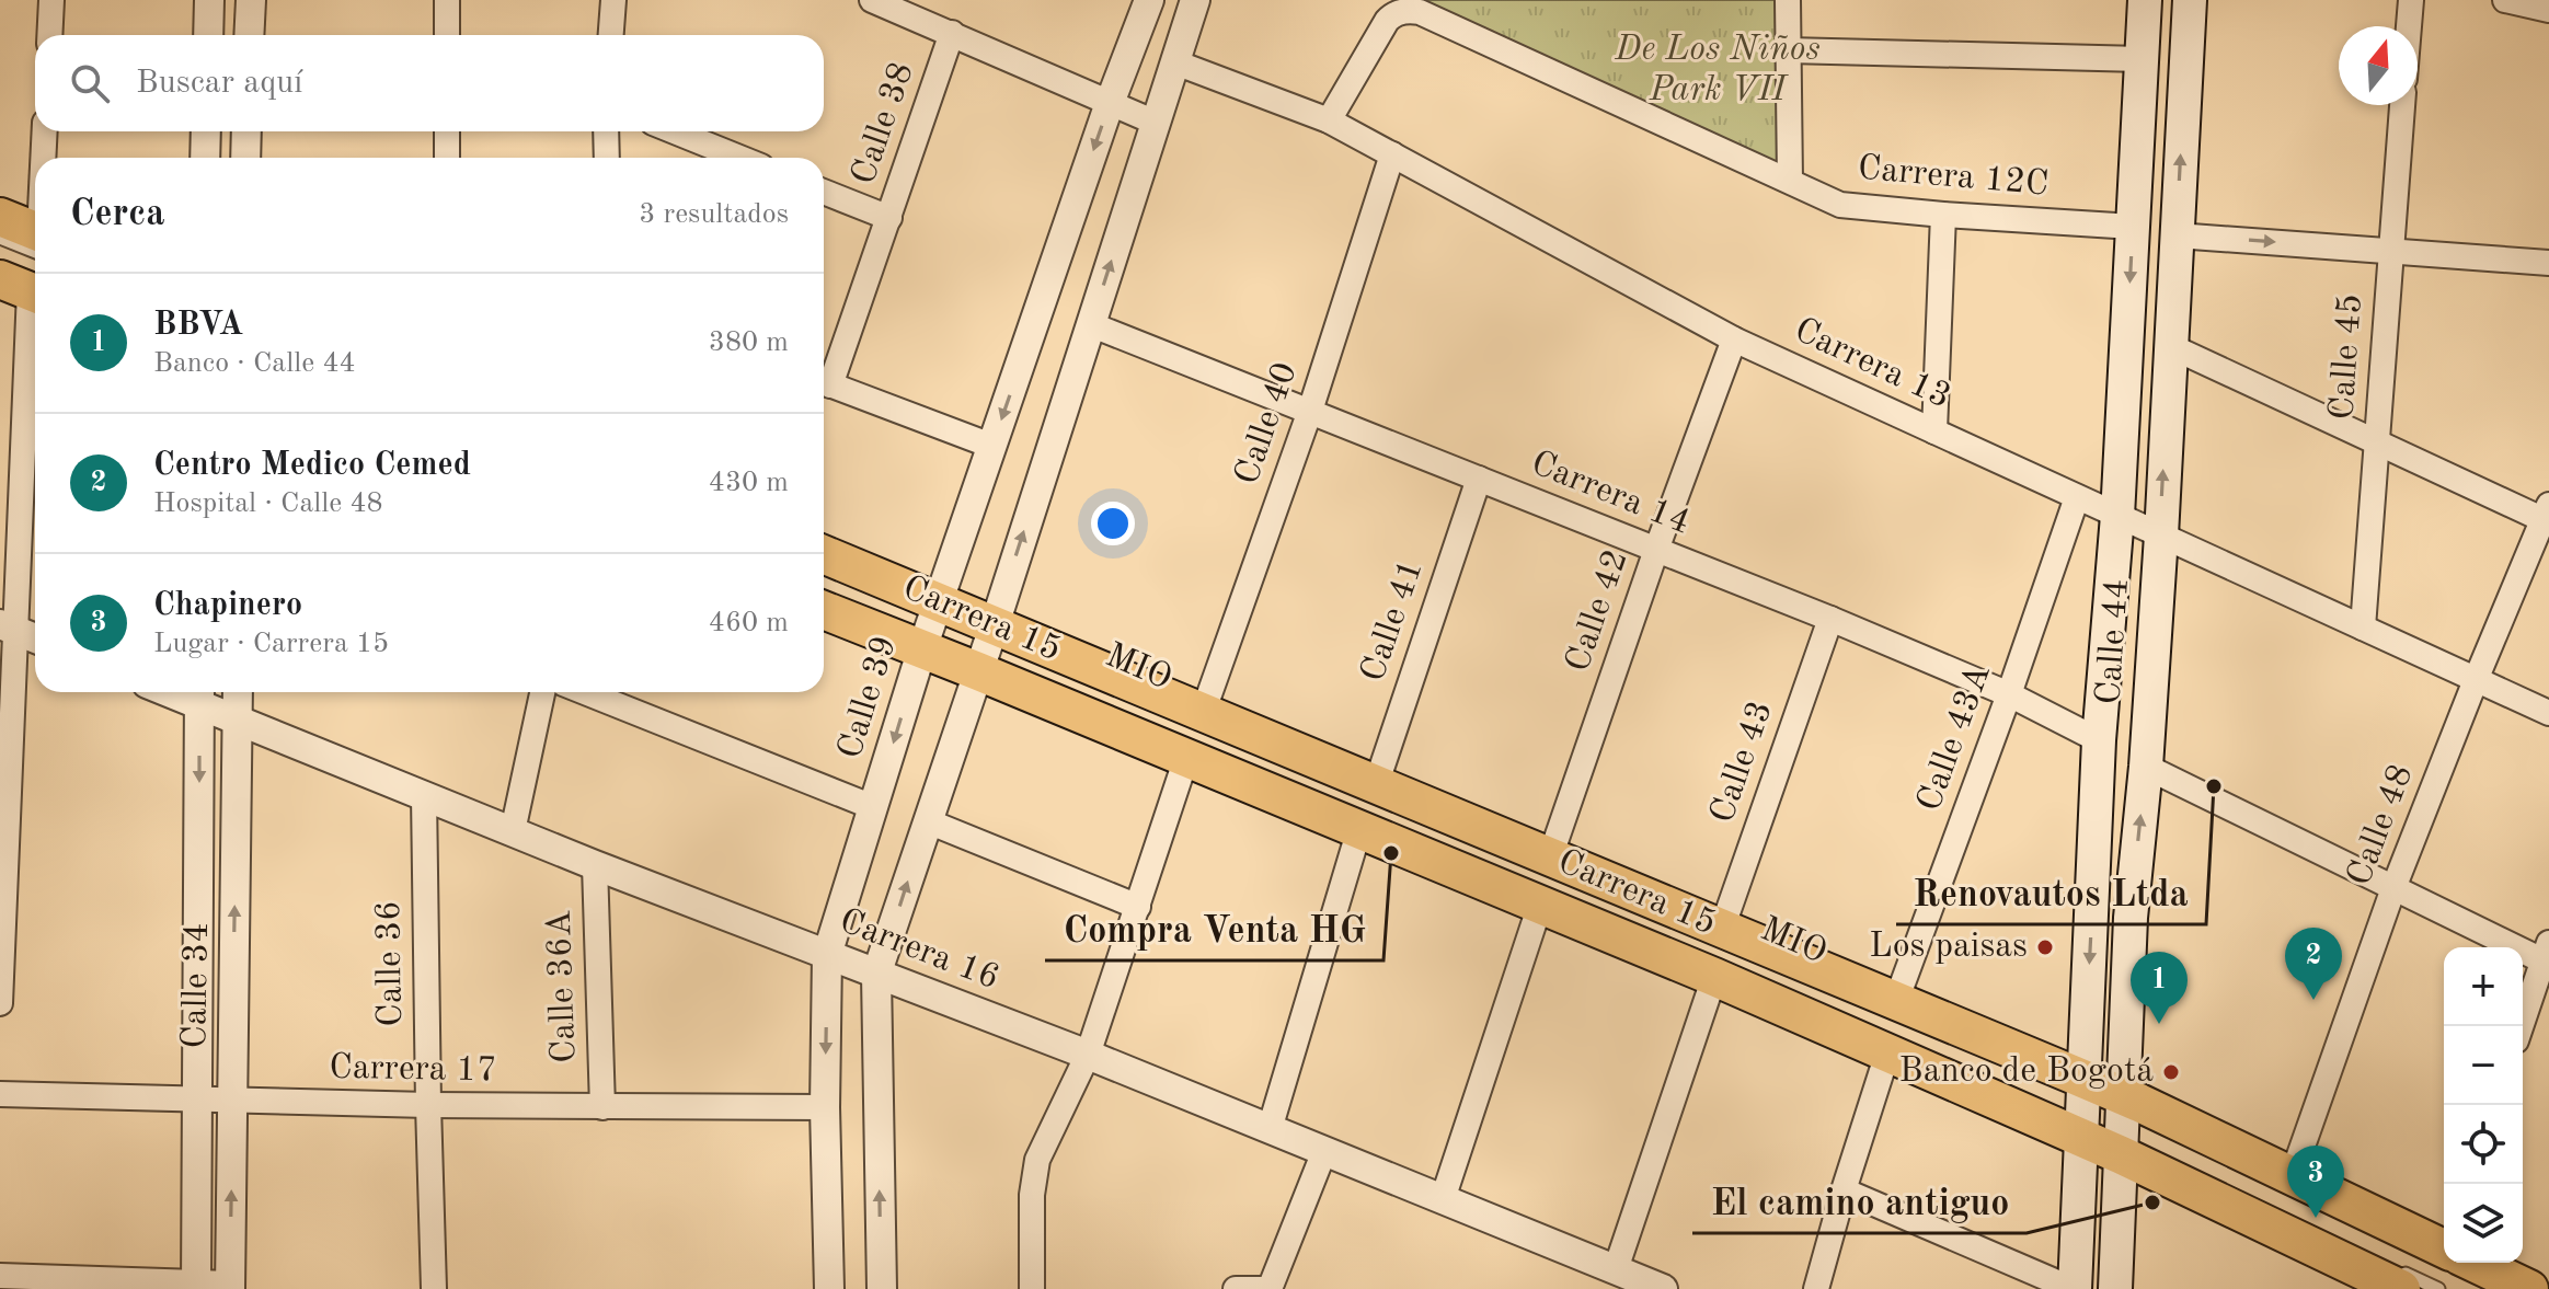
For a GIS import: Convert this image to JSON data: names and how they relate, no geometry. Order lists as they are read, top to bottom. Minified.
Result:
{"streets":{"main road":["Carrera 15","Calle 44"],"street":["Calle 38","Carrera 12C","Calle 45","Carrera 13","Calle 40","Carrera 14","Calle 42","Calle 41","Calle 39","Calle 43A","Calle 43","Calle 48","Carrera 16","Calle 36","Calle 34","Calle 36A","Carrera 17"],"lane":["MIO"]},"crossings":[["Carrera 12C","Carrera 13"],["Carrera 12C","Calle 44"],["Calle 45","Carrera 13"],["Carrera 13","Calle 40"],["Carrera 13","Calle 42"],["Carrera 13","Calle 44"],["Carrera 13","Calle 43A"],["Carrera 13","Calle 48"],["Calle 40","Carrera 14"],["Calle 40","Carrera 15"],["Carrera 14","Calle 42"],["Carrera 14","Calle 41"],["Carrera 14","Calle 44"],["Carrera 14","Calle 43A"],["Carrera 14","Calle 43"],["Calle 42","Carrera 15"],["Carrera 15","Calle 41"],["Carrera 15","Calle 44"],["Carrera 15","MIO"],["Carrera 15","Calle 39"],["Carrera 15","Calle 43A"],["Carrera 15","Calle 43"],["Carrera 15","Calle 48"],["Calle 39","Carrera 16"],["Calle 39","Carrera 17"],["Carrera 16","Calle 36"],["Carrera 16","Calle 34"],["Carrera 16","Calle 36A"],["Calle 36","Carrera 17"],["Calle 34","Carrera 17"],["Calle 36A","Carrera 17"]],"parks":["De Los Niños Park VII"],"places":["Renovautos Ltda","Compra Venta HG","Los paisas","Banco de Bogotá","El camino antiguo"],"north":"top","page":{"search":"Buscar aquí","heading":["Cerca","3 resultados"],"list":[{"mark":"1","name":"BBVA","note":"Banco · Calle 44","value":"380 m"},{"mark":"2","name":"Centro Medico Cemed","note":"Hospital · Calle 48","value":"430 m"},{"mark":"3","name":"Chapinero","note":"Lugar · Carrera 15","value":"460 m"}],"pins":["2","1","3"],"map_buttons":["+","−"]}}
